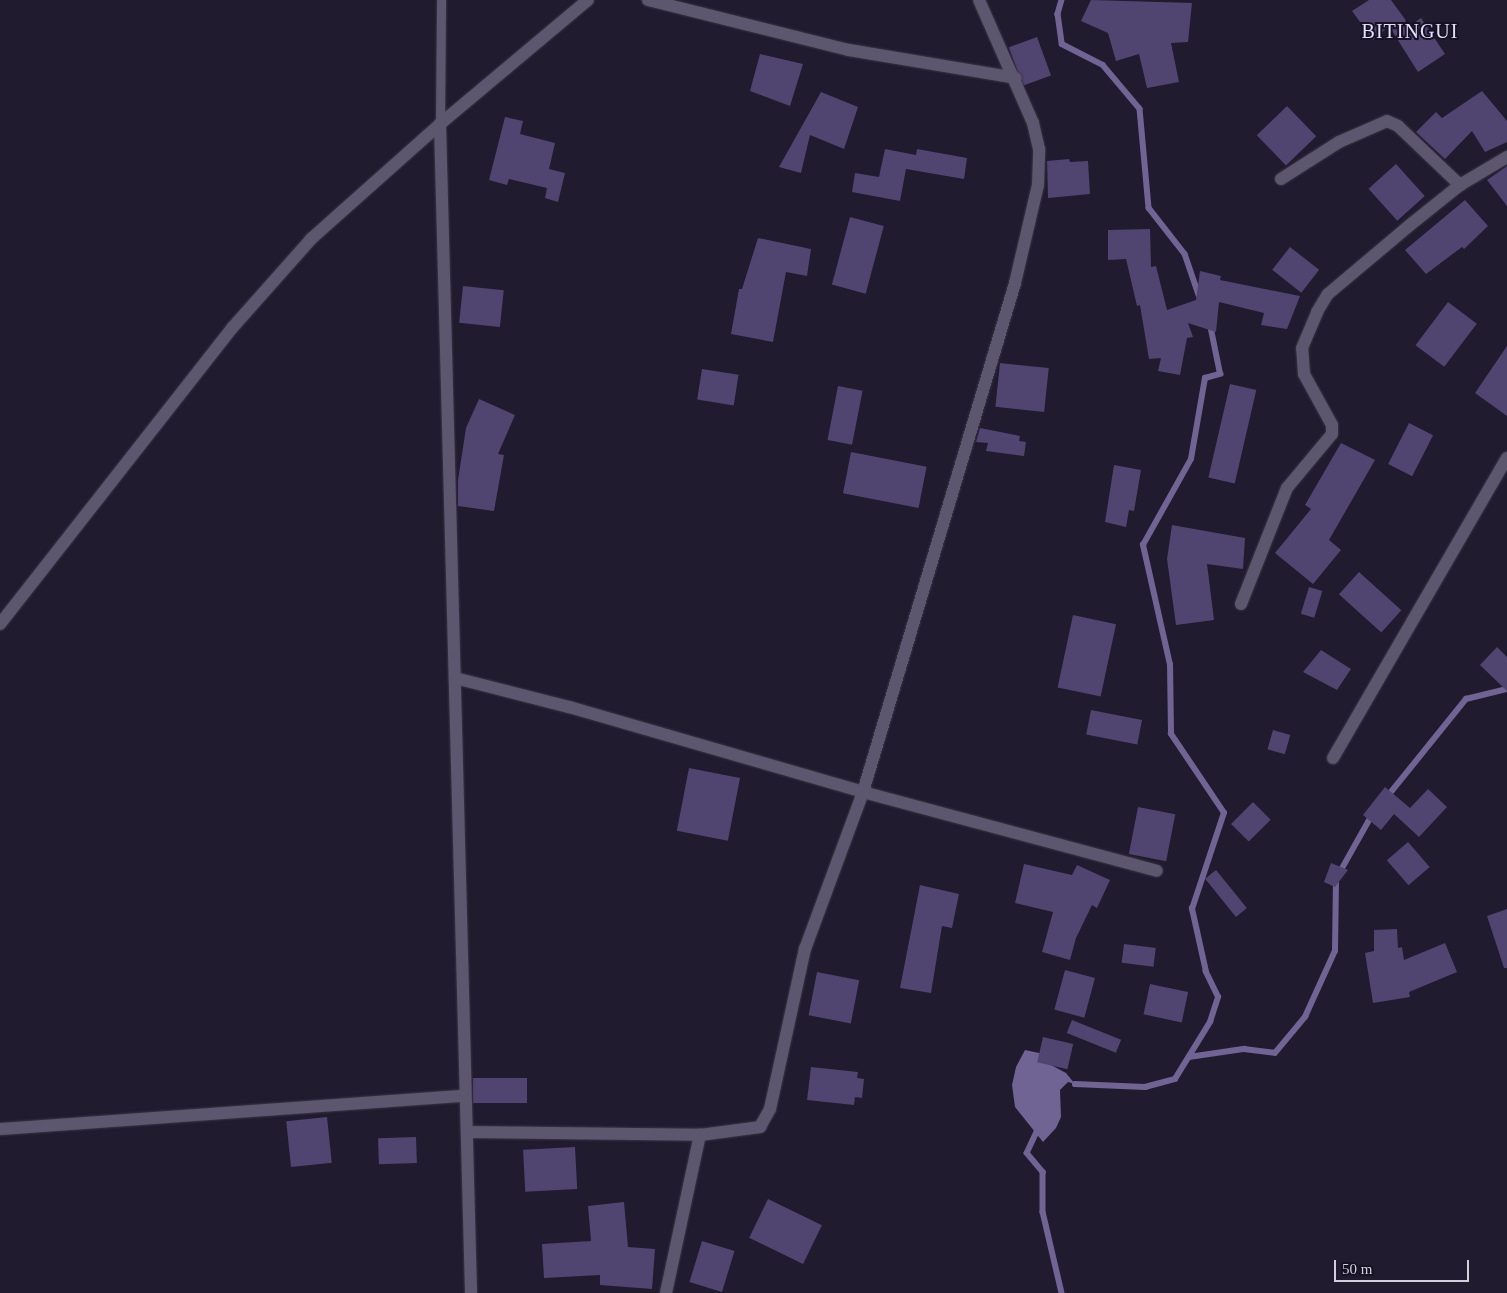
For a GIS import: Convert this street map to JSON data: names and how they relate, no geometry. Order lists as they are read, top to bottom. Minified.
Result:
{"districts":["BITINGUI"],"scale_bar":"50 m"}
